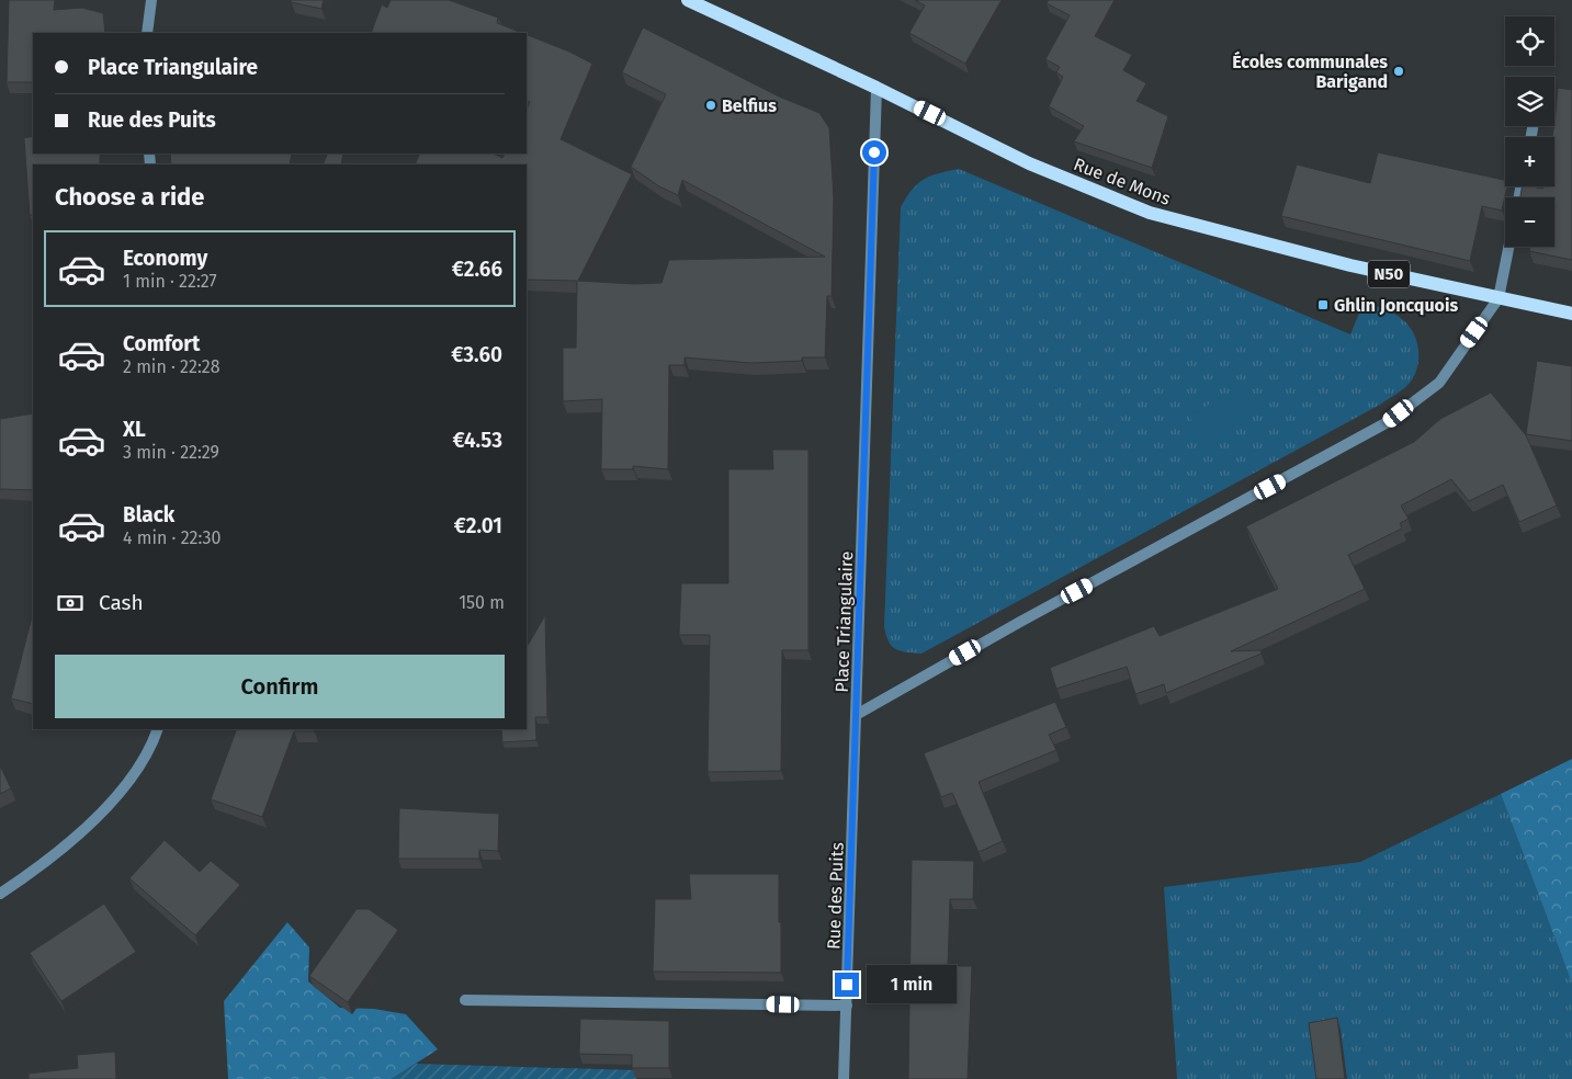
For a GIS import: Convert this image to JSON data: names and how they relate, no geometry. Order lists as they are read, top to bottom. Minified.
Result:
{"streets":{"main road":["Rue de Mons","N50"],"street":["Place Triangulaire","Rue des Puits"]},"crossings":[["Rue de Mons","Place Triangulaire"],["Place Triangulaire","Rue des Puits"]],"places":{"other":["Écoles communales Barigand","Belfius"],"transit":["Ghlin Joncquois"]},"page":{"map_buttons":["+","−"],"banner":["Place Triangulaire","Rue des Puits"],"heading":"Choose a ride","list":[{"name":"Economy","note":"1 min · 22:27","value":"€2.66"},{"name":"Comfort","note":"2 min · 22:28","value":"€3.60"},{"name":"XL","note":"3 min · 22:29","value":"€4.53"},{"name":"Black","note":"4 min · 22:30","value":"€2.01"}],"pay":["Cash","150 m"],"buttons":"Confirm","bubble":"1 min"}}
